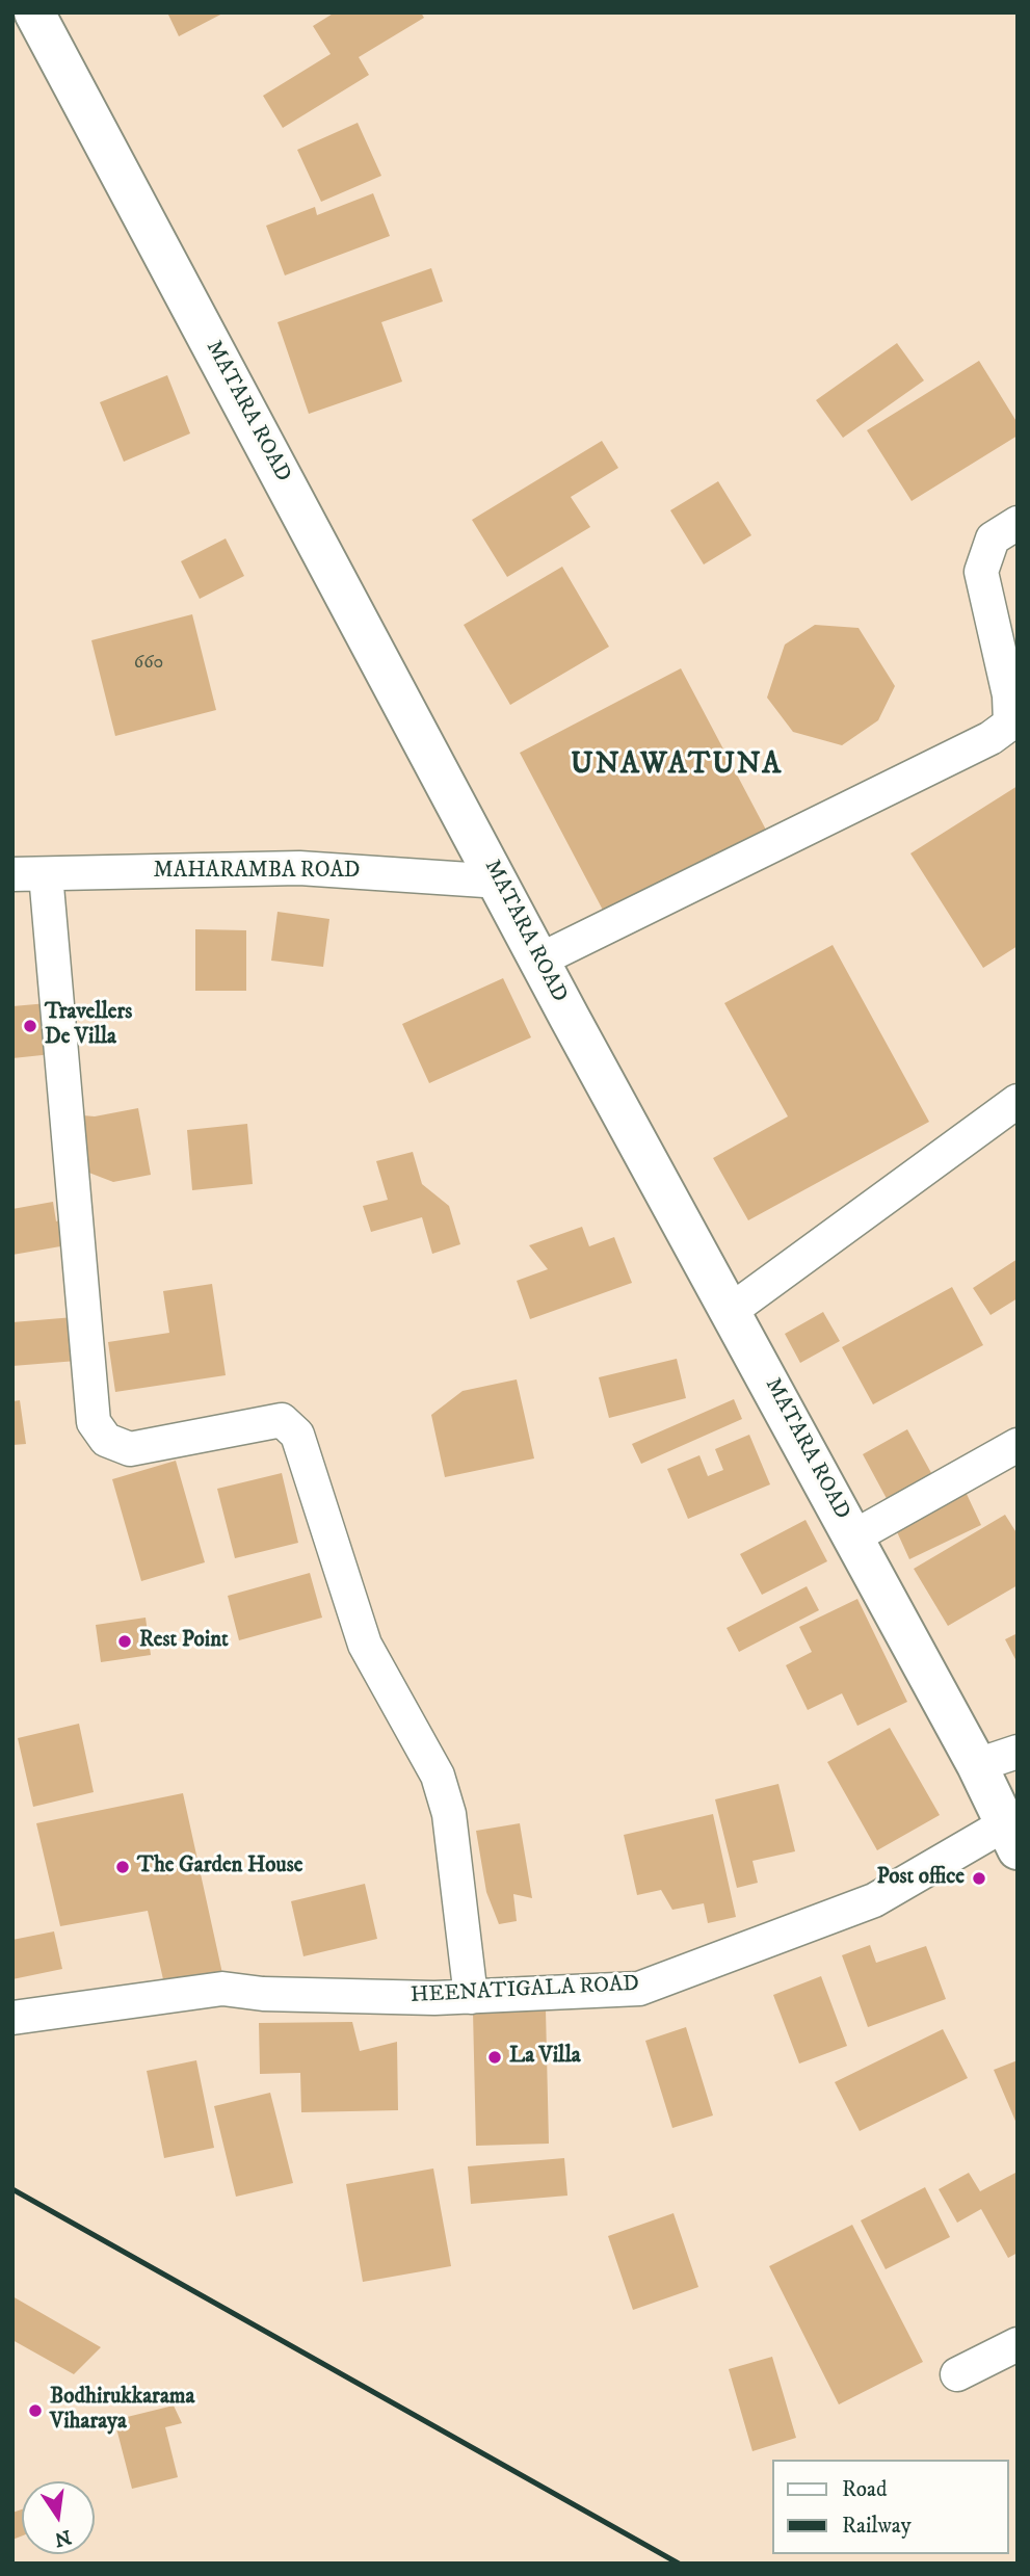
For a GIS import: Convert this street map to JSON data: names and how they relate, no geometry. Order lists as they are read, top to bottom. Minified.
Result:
{"streets":{"highway":["MATARA ROAD"],"street":["MAHARAMBA ROAD","HEENATIGALA ROAD"]},"crossings":[["MATARA ROAD","MAHARAMBA ROAD"],["MATARA ROAD","HEENATIGALA ROAD"]],"districts":["UNAWATUNA"],"places":["Travellers De Villa","Rest Point","The Garden House","Post office","La Villa","Bodhirukkarama Viharaya"],"house_numbers":["660"],"legend":["Road","Railway"],"north":"bottom"}
